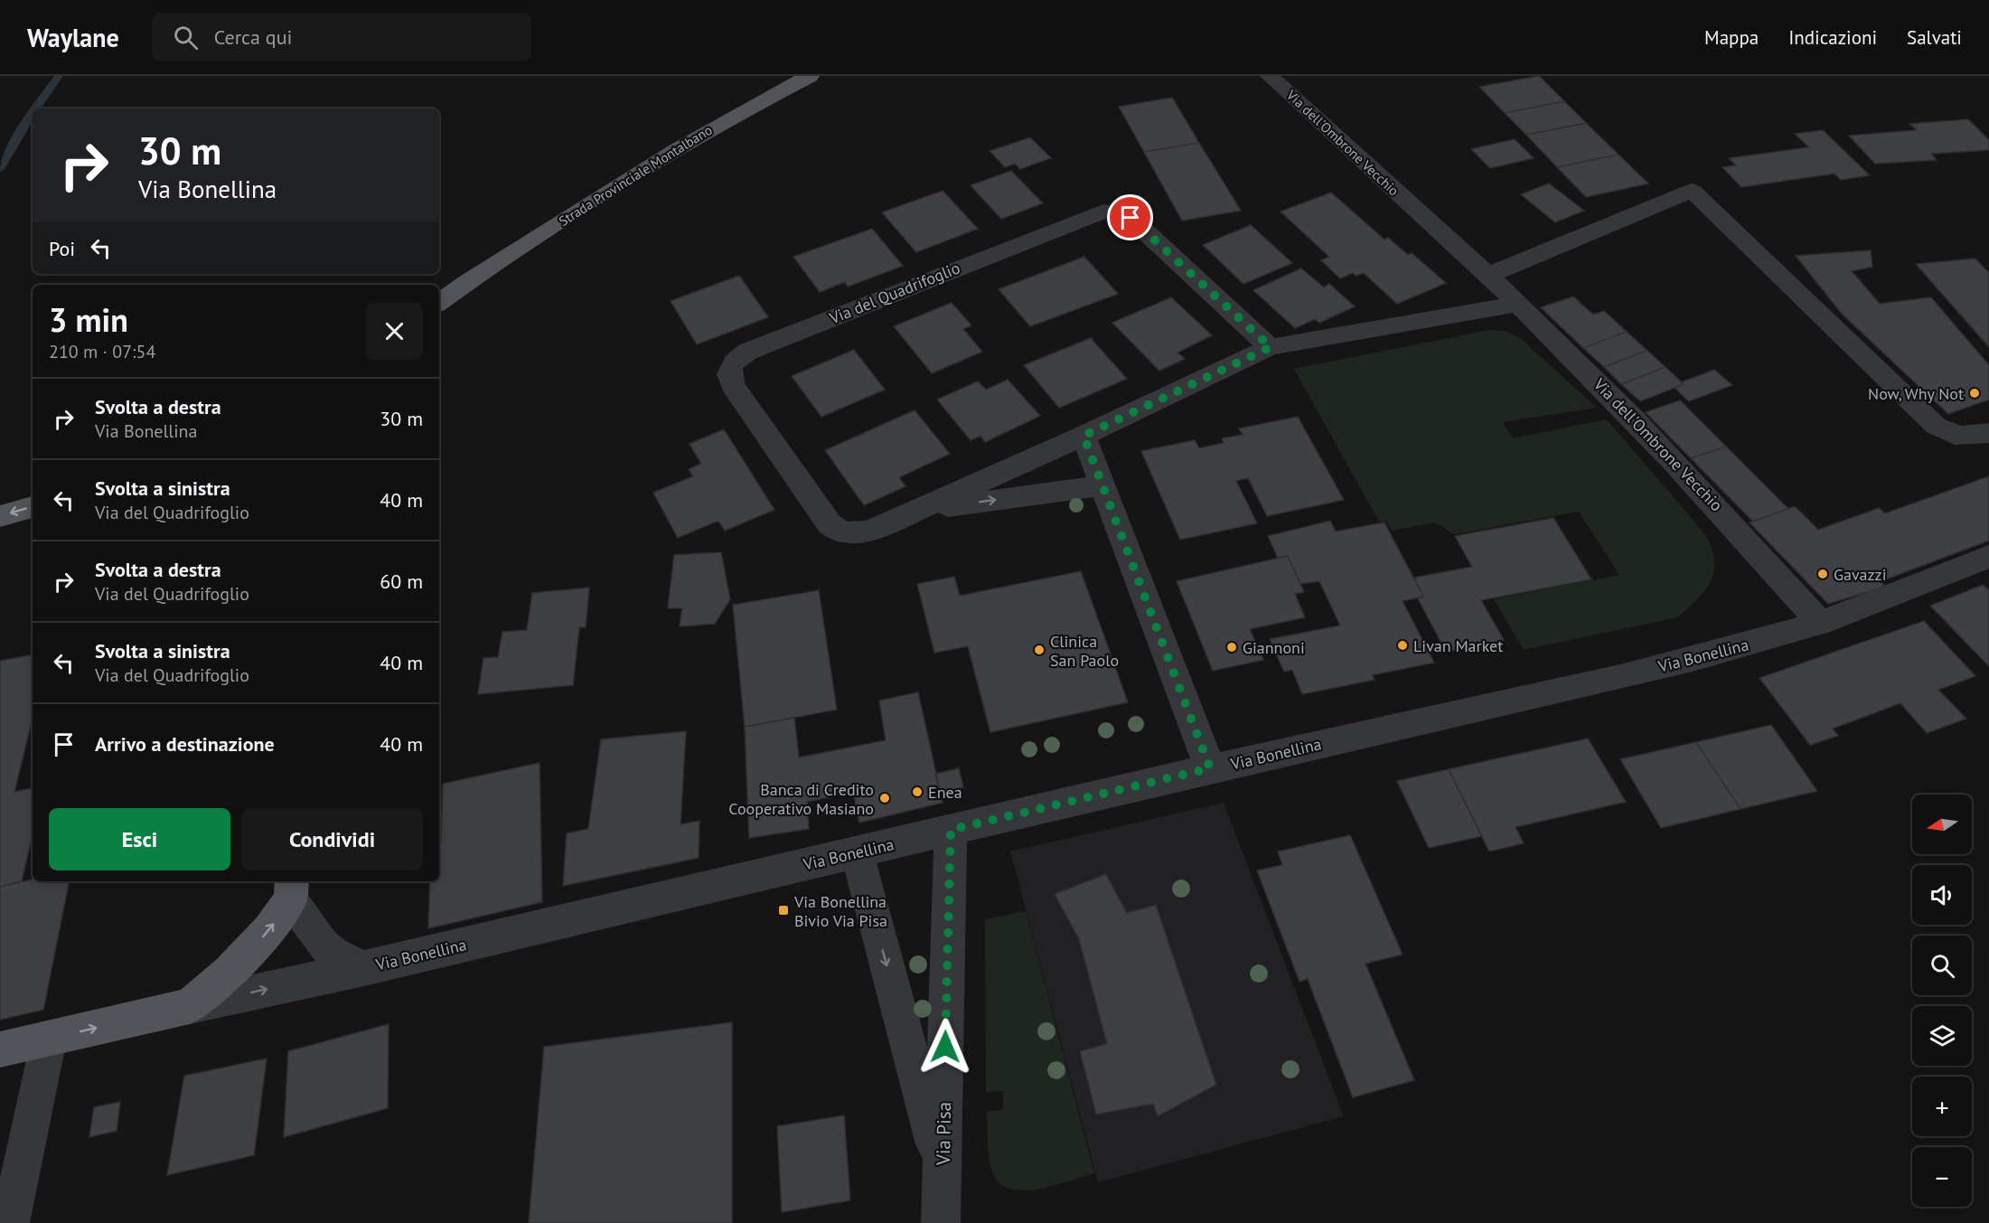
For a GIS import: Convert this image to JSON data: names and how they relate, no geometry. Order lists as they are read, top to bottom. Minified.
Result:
{"streets":{"main road":["Strada Provinciale Montalbano","Via Bonellina"],"street":["Via dell'Ombrone Vecchio","Via del Quadrifoglio","Via Pisa"]},"crossings":[["Via dell'Ombrone Vecchio","Via Bonellina"],["Via Bonellina","Via Pisa"]],"places":{"other":["Now, Why Not","Gavazzi","Livan Market","Giannoni","Clinica San Paolo","Enea","Banca di Credito Cooperativo Masiano"],"transit":["Via Bonellina Bivio Via Pisa"]},"north":"left","page":{"header":"Waylane","search":"Cerca qui","nav":["Mappa","Indicazioni","Salvati"],"turn":["30 m","Via Bonellina"],"then":"Poi","heading":["3 min","210 m · 07:54"],"list":[{"name":"Svolta a destra","note":"Via Bonellina","value":"30 m"},{"name":"Svolta a sinistra","note":"Via del Quadrifoglio","value":"40 m"},{"name":"Svolta a destra","note":"Via del Quadrifoglio","value":"60 m"},{"name":"Svolta a sinistra","note":"Via del Quadrifoglio","value":"40 m"},{"name":"Arrivo a destinazione","value":"40 m"}],"map_buttons":["+","−"],"buttons":["Esci","Condividi"]}}
